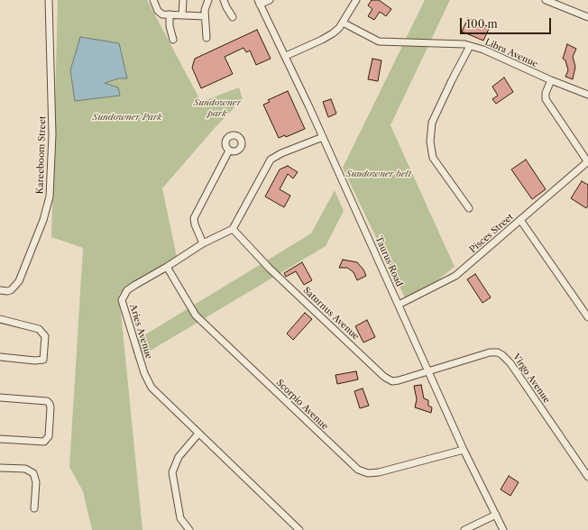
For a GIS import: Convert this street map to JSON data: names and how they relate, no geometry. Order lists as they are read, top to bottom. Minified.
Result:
{"streets":{"street":["Libra Avenue","Kareeboom Street","Pisces Street","Taurus Road","Saturnus Avenue","Aries Avenue","Virgo Avenue","Scorpio Avenue"]},"crossings":[["Pisces Street","Taurus Road"],["Taurus Road","Saturnus Avenue"],["Taurus Road","Virgo Avenue"],["Taurus Road","Scorpio Avenue"],["Saturnus Avenue","Aries Avenue"],["Saturnus Avenue","Virgo Avenue"],["Aries Avenue","Scorpio Avenue"]],"parks":["Sundowner park","Sundowner Park","Sundowner belt"],"scale_bar":"100 m"}
